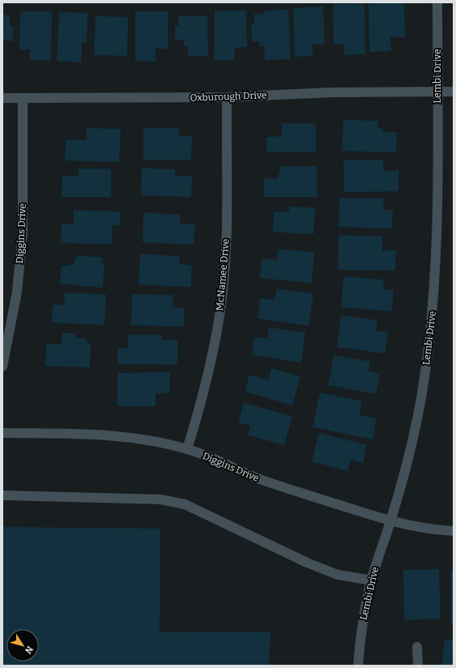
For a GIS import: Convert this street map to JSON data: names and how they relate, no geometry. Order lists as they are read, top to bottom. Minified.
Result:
{"streets":{"street":["Lembi Drive","Oxburough Drive","Diggins Drive","McNamee Drive"]},"crossings":[["Lembi Drive","Oxburough Drive"],["Lembi Drive","Diggins Drive"],["Oxburough Drive","Diggins Drive"],["Oxburough Drive","McNamee Drive"],["Diggins Drive","McNamee Drive"]],"north":"bottom right"}
